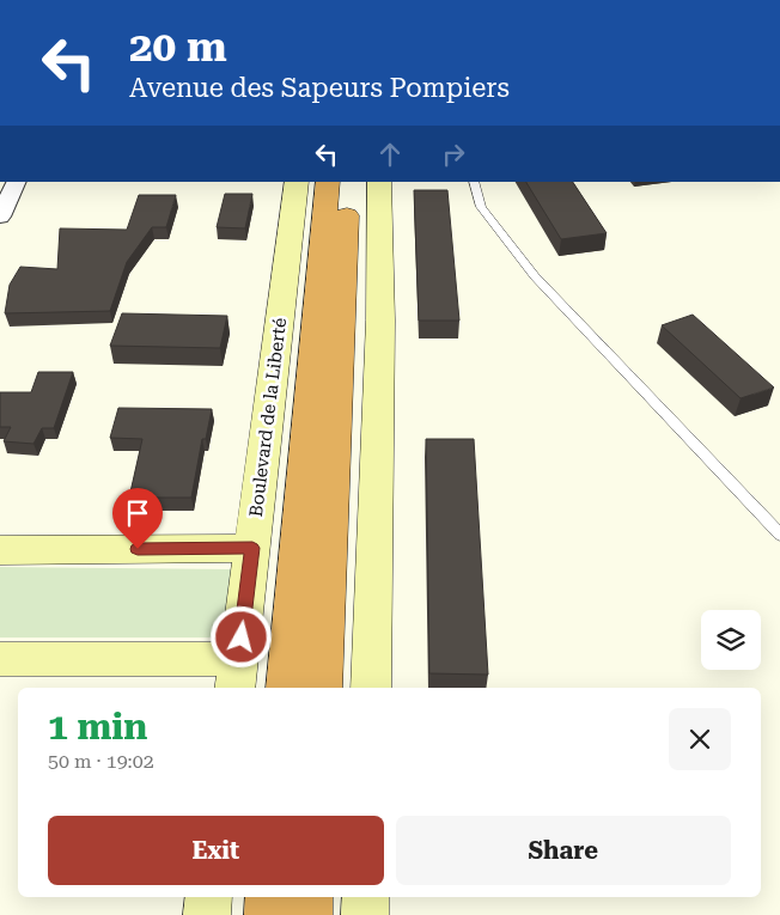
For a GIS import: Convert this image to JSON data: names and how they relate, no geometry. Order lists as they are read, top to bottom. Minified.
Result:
{"streets":{"highway":["Boulevard de la Liberté"]},"page":{"turn":["20 m","Avenue des Sapeurs Pompiers"],"heading":["1 min","50 m · 19:02"],"buttons":["Exit","Share"]}}
